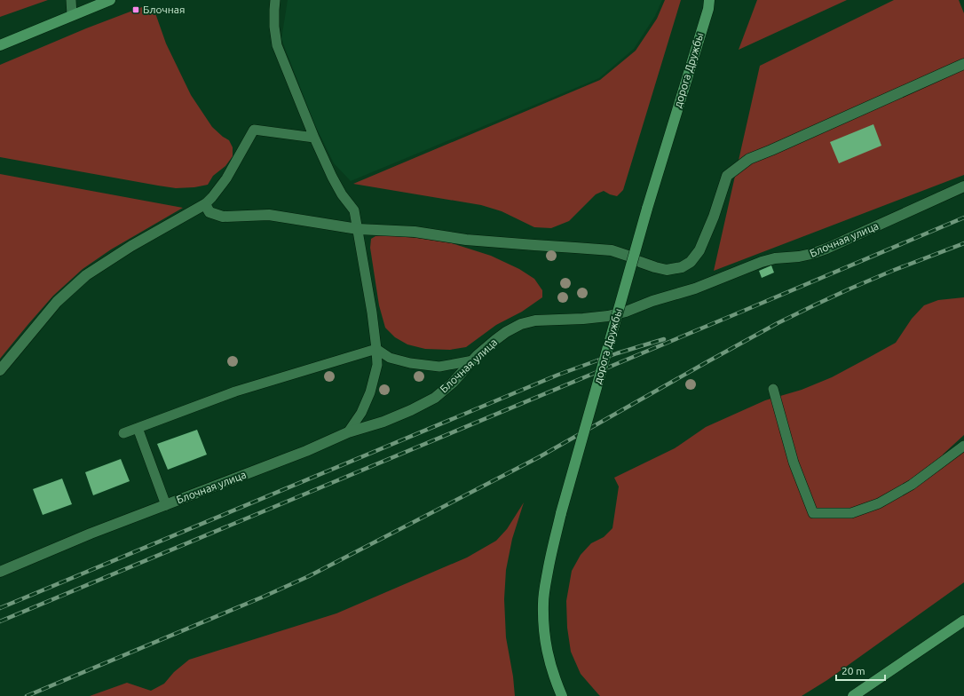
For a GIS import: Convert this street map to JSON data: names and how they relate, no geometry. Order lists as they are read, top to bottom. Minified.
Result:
{"streets":{"main road":["дорога Дружбы"],"street":["Блочная улица"]},"places":{"transit":["Блочная"]},"scale_bar":"20 m"}
